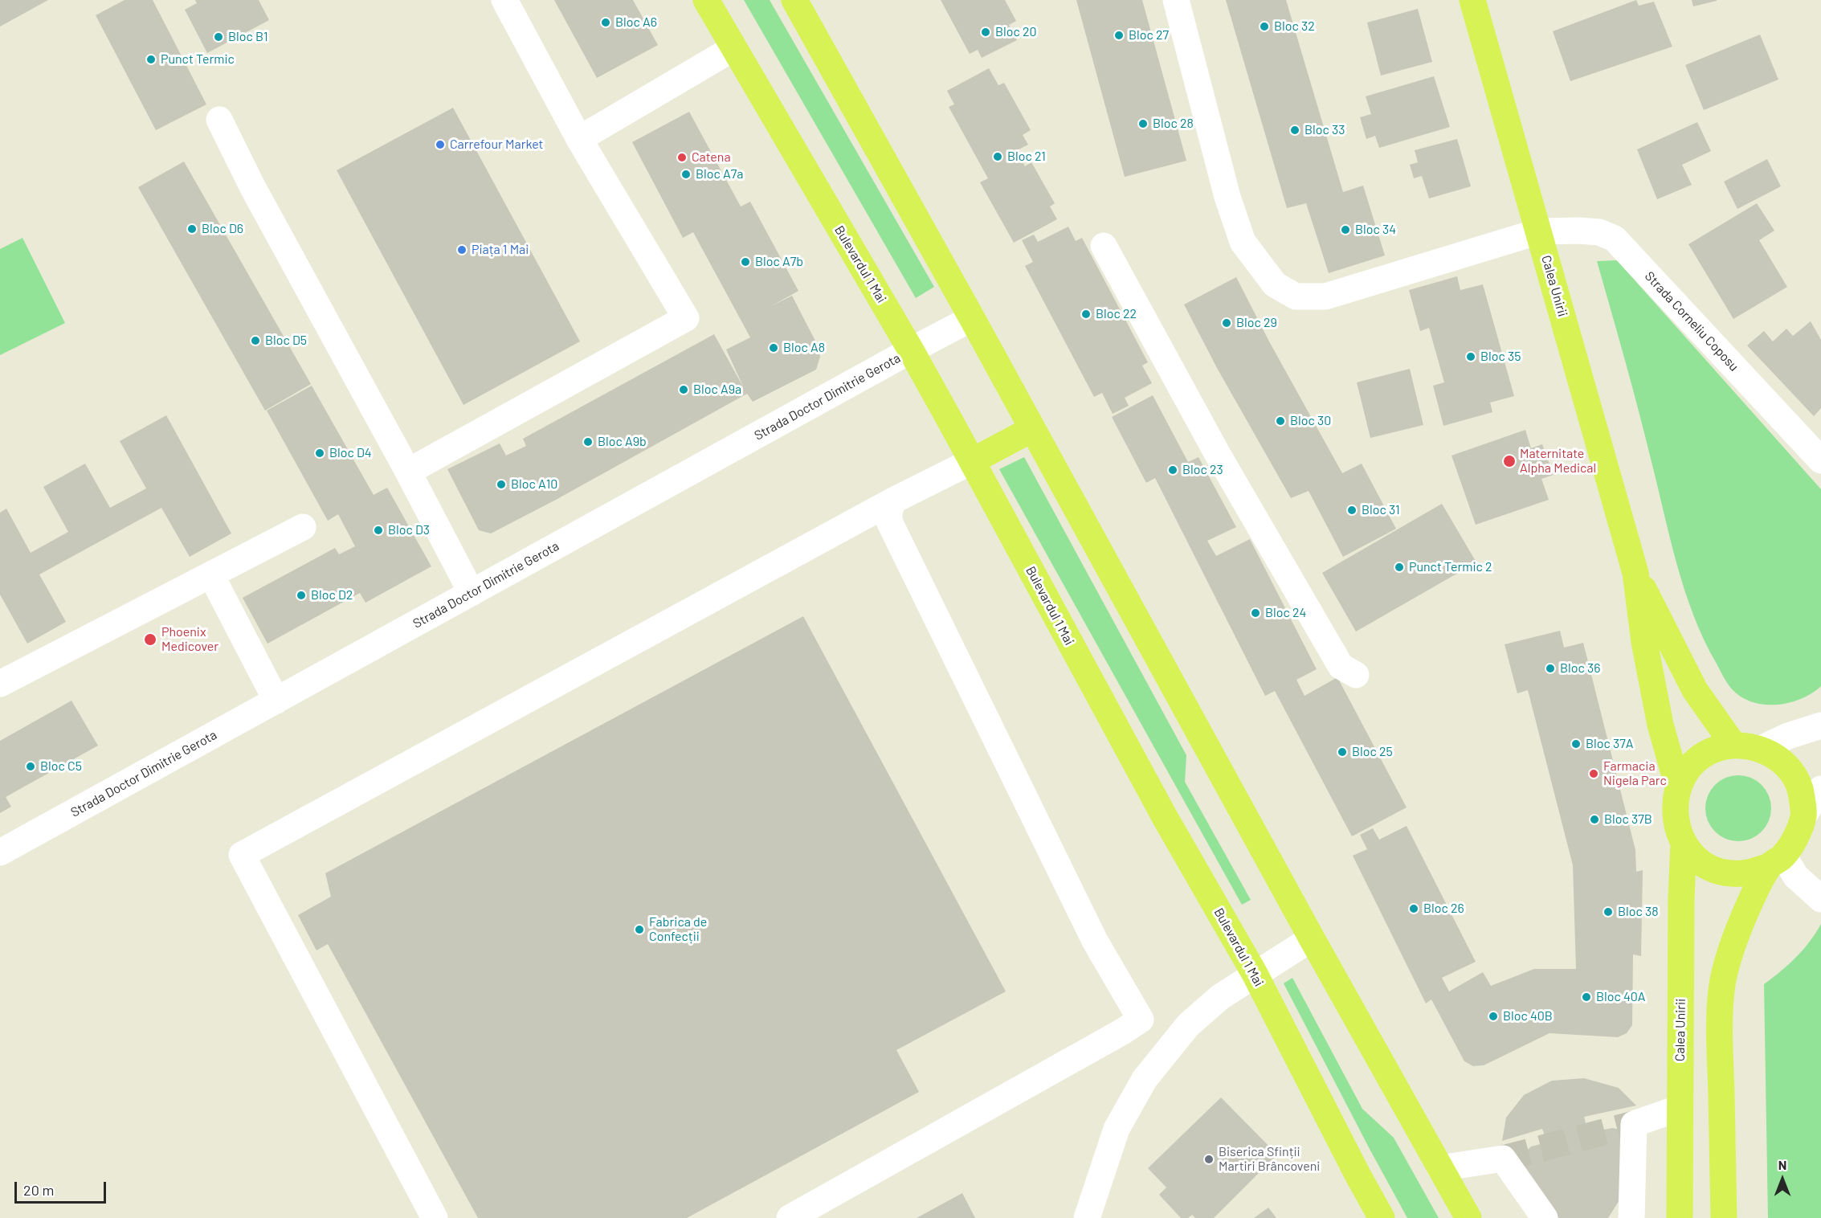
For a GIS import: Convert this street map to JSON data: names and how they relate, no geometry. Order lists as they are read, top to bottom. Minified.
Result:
{"streets":{"main road":["Bulevardul 1 Mai","Calea Unirii"],"street":["Strada Corneliu Coposu","Strada Doctor Dimitrie Gerota"]},"crossings":[["Bulevardul 1 Mai","Strada Doctor Dimitrie Gerota"],["Calea Unirii","Strada Corneliu Coposu"]],"places":["Bloc A6","Bloc 32","Bloc 20","Bloc 27","Bloc B1","Punct Termic","Bloc 28","Bloc 33","Carrefour Market","Bloc 21","Catena","Bloc A7a","Bloc D6","Bloc 34","Piața 1 Mai","Bloc A7b","Bloc 22","Bloc 29","Bloc D5","Bloc A8","Bloc 35","Bloc A9a","Bloc 30","Bloc A9b","Bloc D4","Maternitate Alpha Medical","Bloc 23","Bloc A10","Bloc 31","Bloc D3","Punct Termic 2","Bloc D2","Bloc 24","Phoenix Medicover","Bloc 36","Bloc 37A","Bloc 25","Bloc C5","Farmacia Nigela Parc","Bloc 37B","Bloc 26","Bloc 38","Fabrica de Confecții","Bloc 40A","Bloc 40B","Biserica Sfinții Martiri Brâncoveni"],"scale_bar":"20 m","north":"top"}
